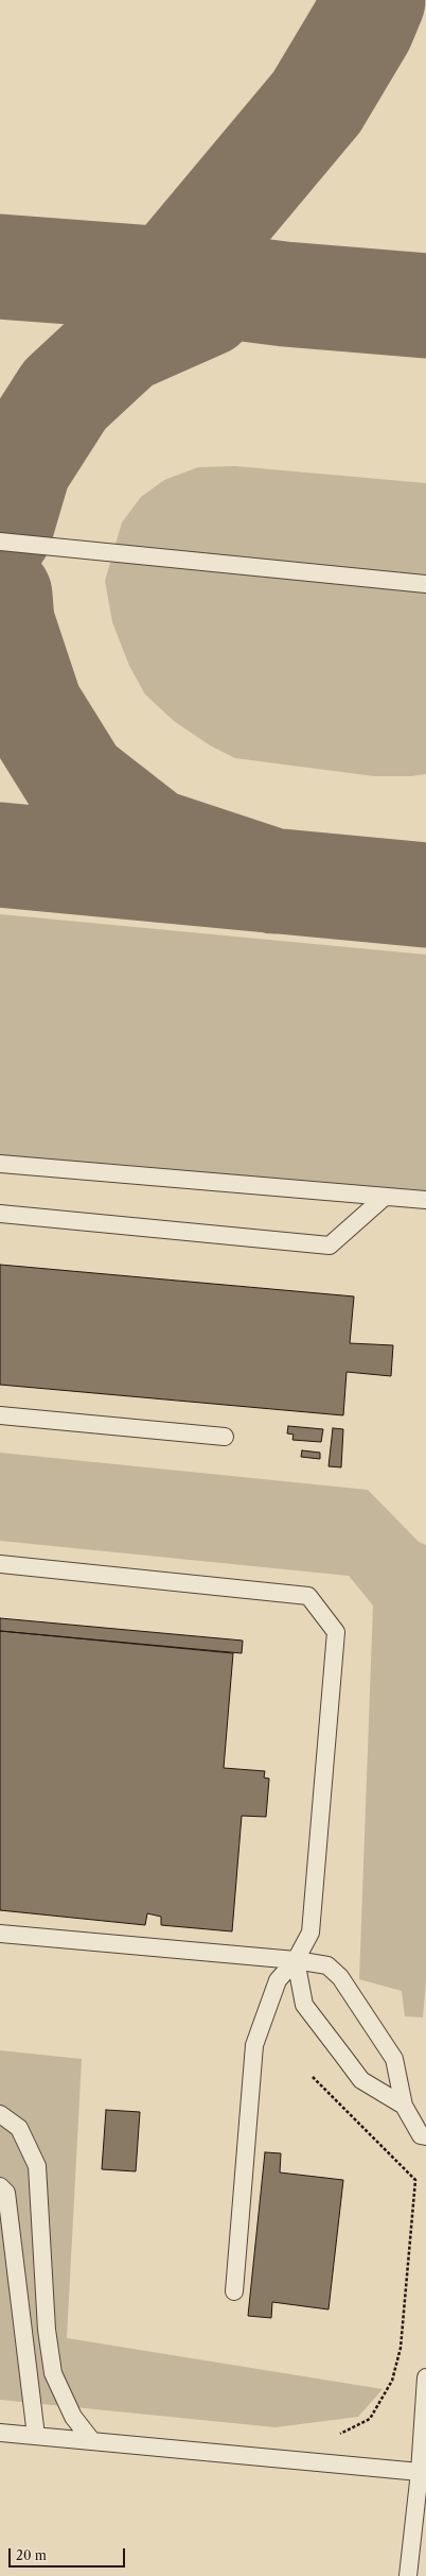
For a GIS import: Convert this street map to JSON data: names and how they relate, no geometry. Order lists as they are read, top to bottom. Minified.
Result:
{"scale_bar":"20 m"}
